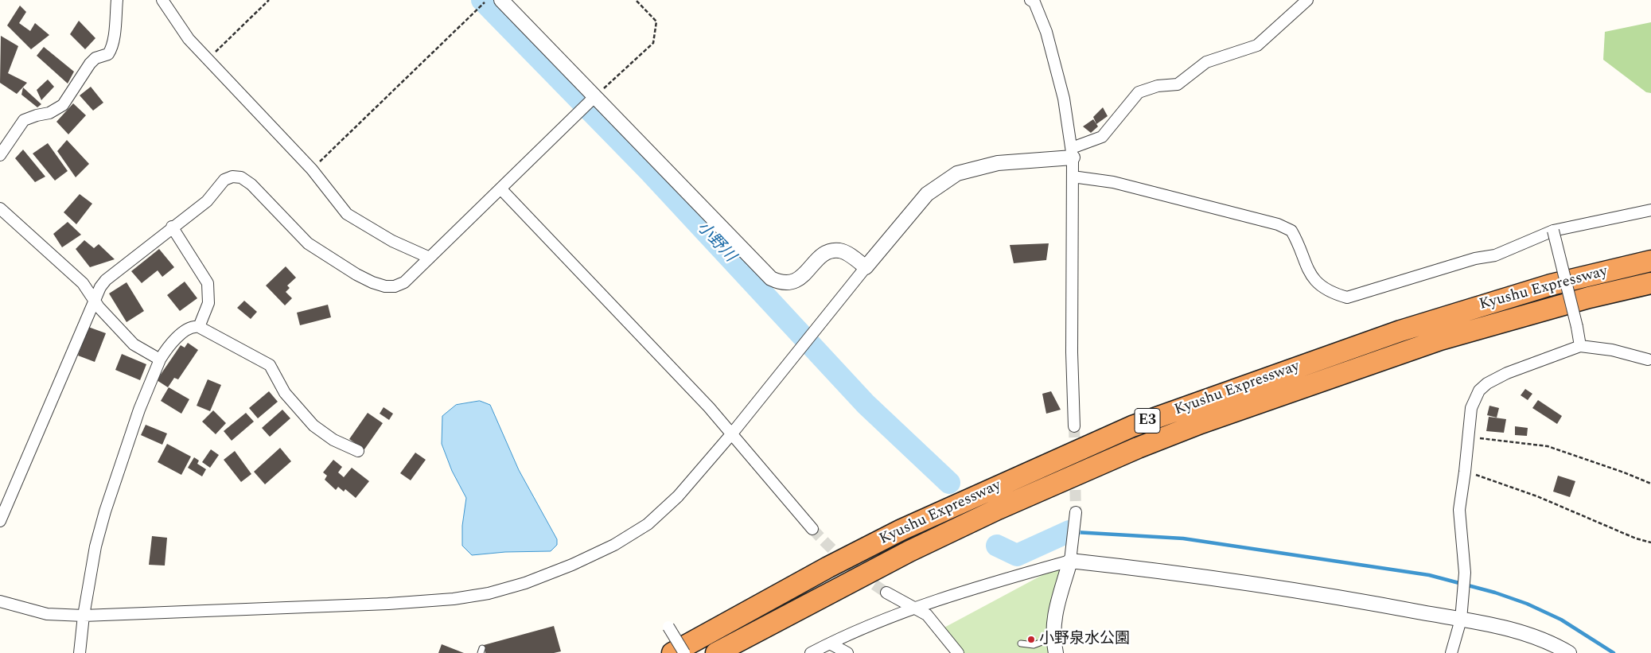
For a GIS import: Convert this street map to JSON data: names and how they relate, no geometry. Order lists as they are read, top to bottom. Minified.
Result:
{"streets":{"highway":["Kyushu Expressway","E3"]},"water":["小野川"],"places":["小野泉水公園"]}
